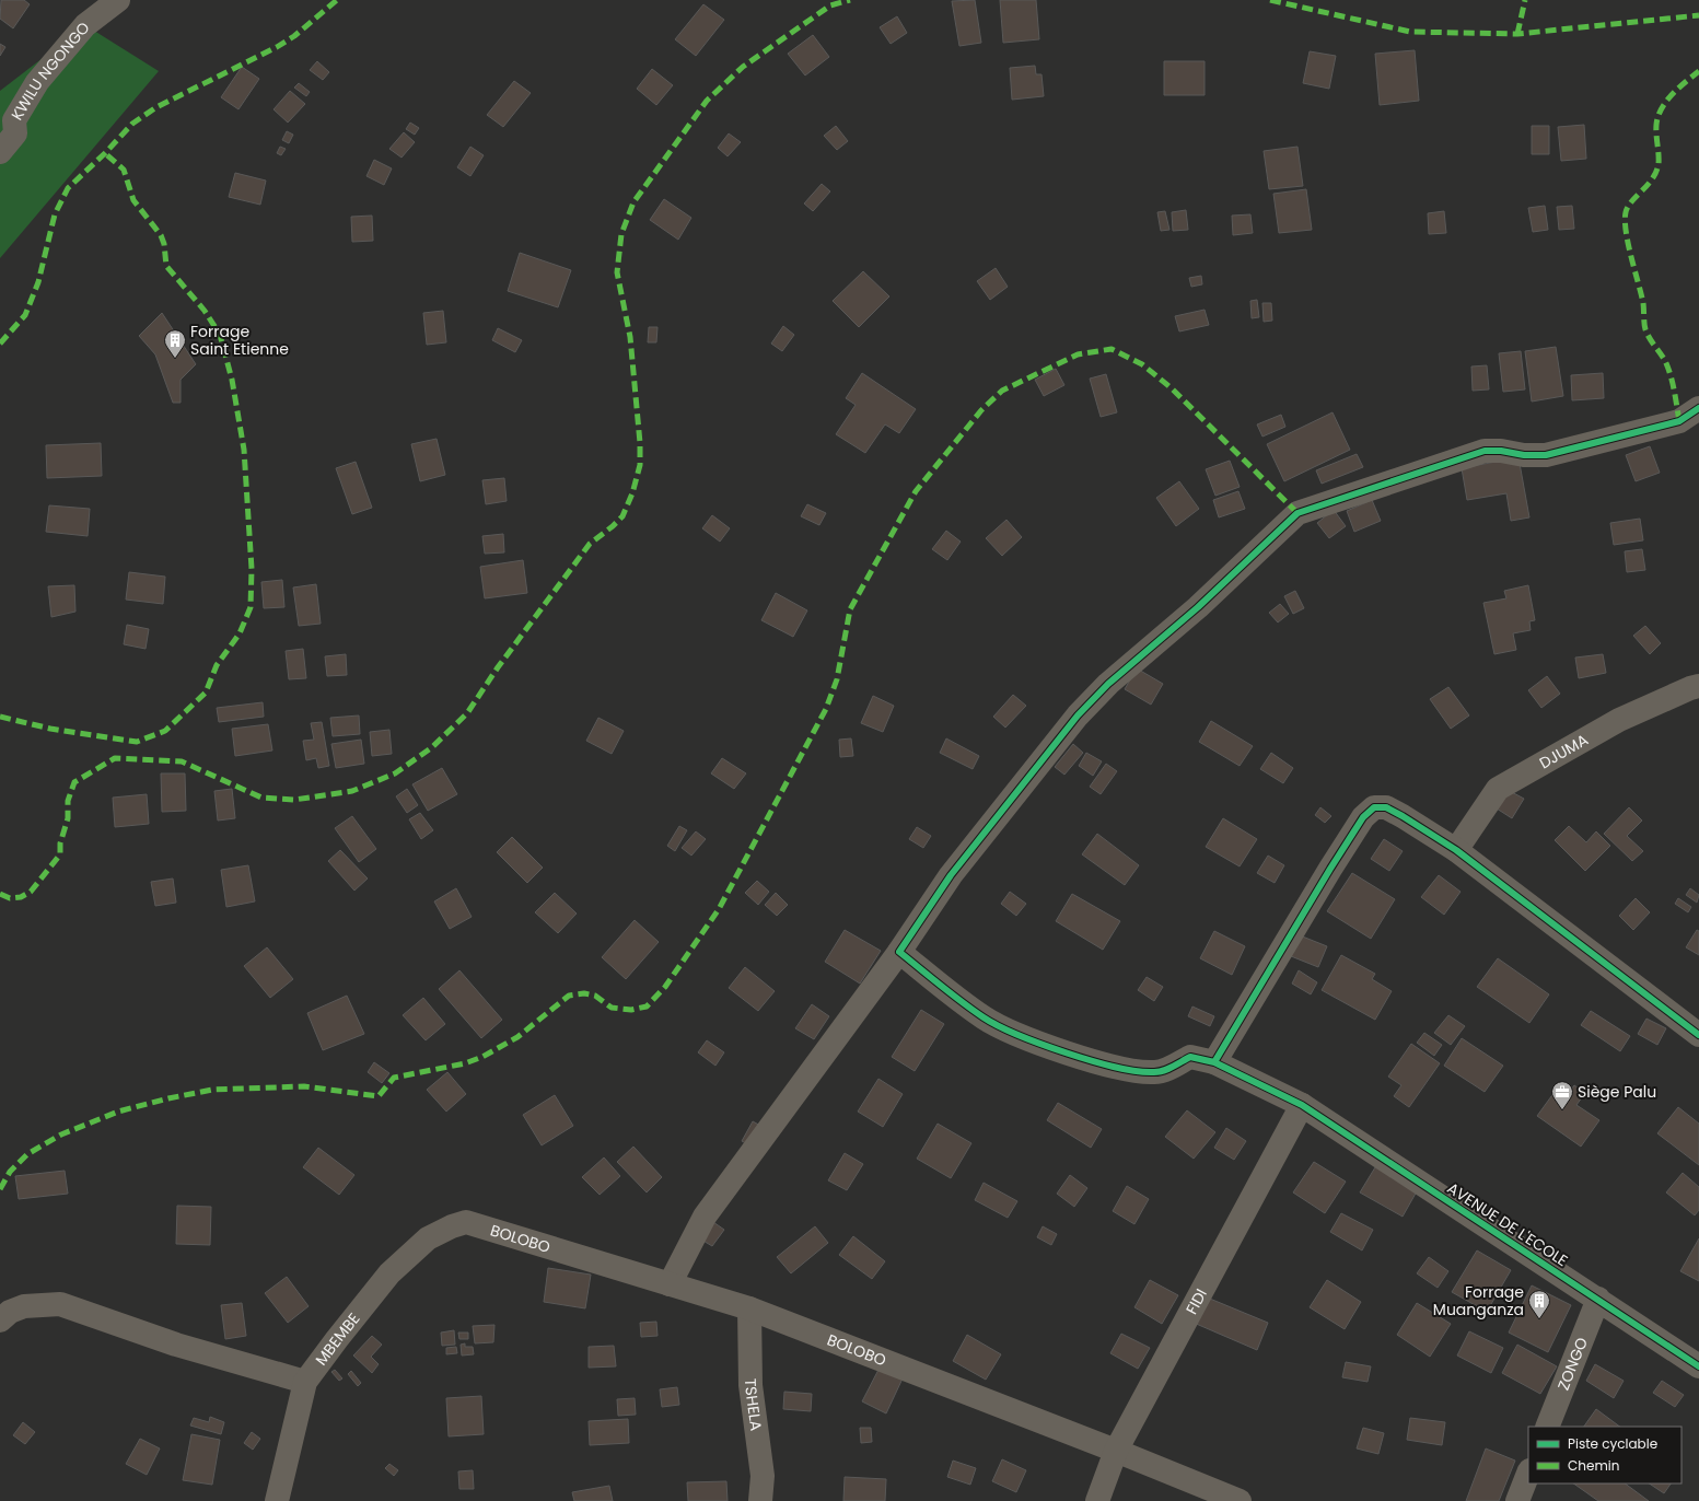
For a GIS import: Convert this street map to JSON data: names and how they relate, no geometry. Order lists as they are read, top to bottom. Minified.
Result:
{"streets":{"street":["KWILU NGONGO","DJUMA","AVENUE DE L'ECOLE","BOLOBO","FIDI","MBEMBE","ZONGO","TSHELA"]},"crossings":[["AVENUE DE L'ECOLE","FIDI"],["AVENUE DE L'ECOLE","ZONGO"],["BOLOBO","FIDI"],["BOLOBO","MBEMBE"],["BOLOBO","TSHELA"]],"places":{"building":["Forrage Saint Etienne","Forrage Muanganza"],"office":["Siège Palu"]},"legend":["Piste cyclable","Chemin"]}
